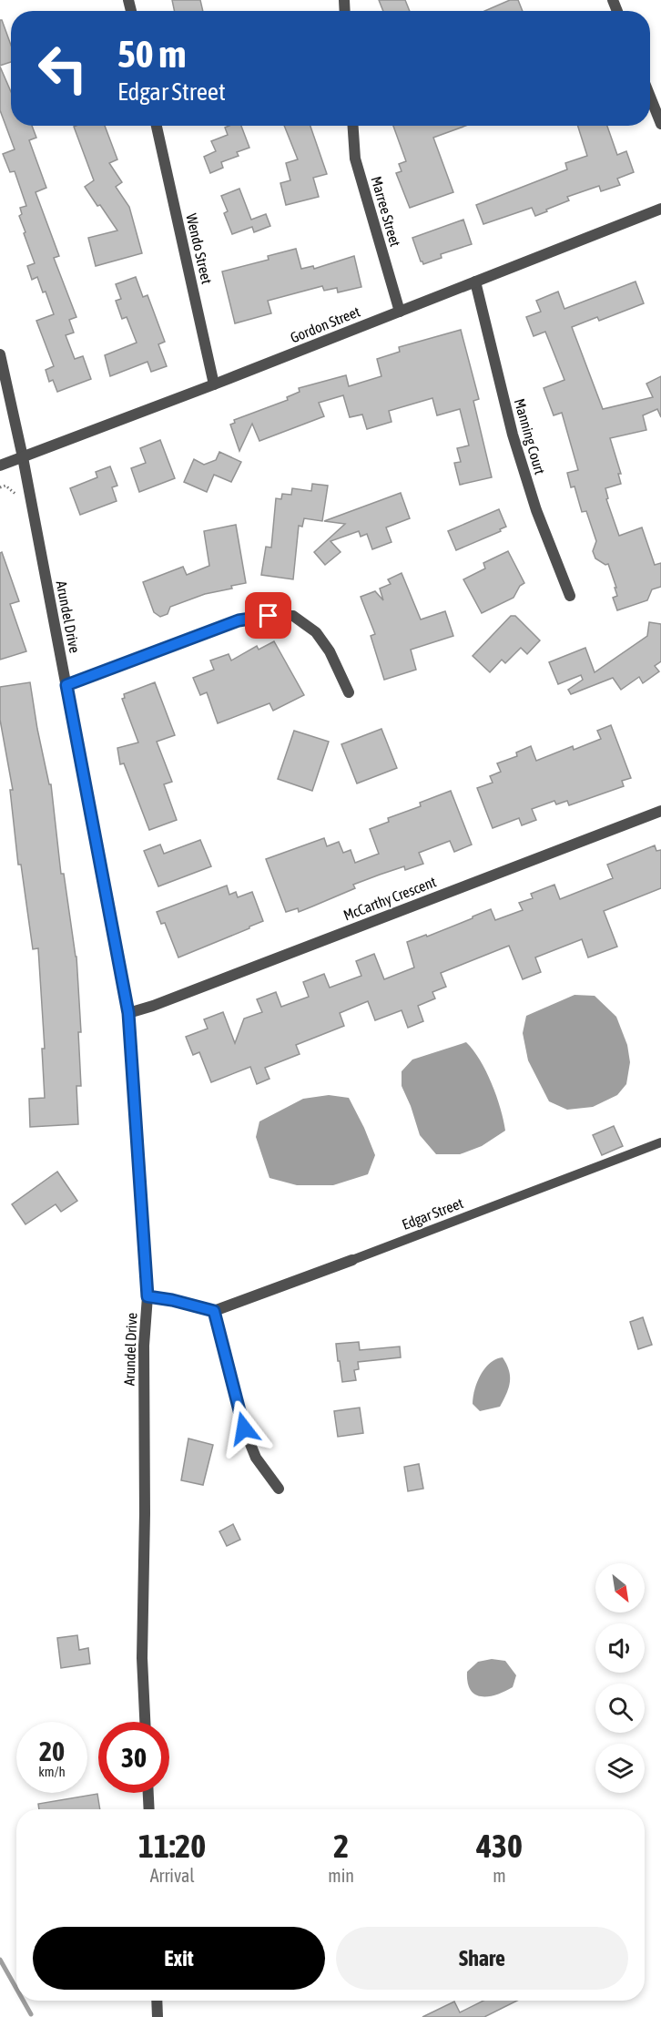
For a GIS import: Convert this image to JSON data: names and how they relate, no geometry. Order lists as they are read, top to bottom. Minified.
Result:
{"streets":{"street":["Marree Street","Wendo Street","Gordon Street","Manning Court","Arundel Drive","McCarthy Crescent","Edgar Street"]},"crossings":[["Marree Street","Gordon Street"],["Wendo Street","Gordon Street"],["Gordon Street","Manning Court"],["Gordon Street","Arundel Drive"],["Arundel Drive","McCarthy Crescent"]],"north":"bottom right","page":{"turn":["50 m","Edgar Street"],"speed":"20 km/h","limit":"30","eta":["11:20","Arrival","2","min","430","m"],"buttons":["Exit","Share"]}}
